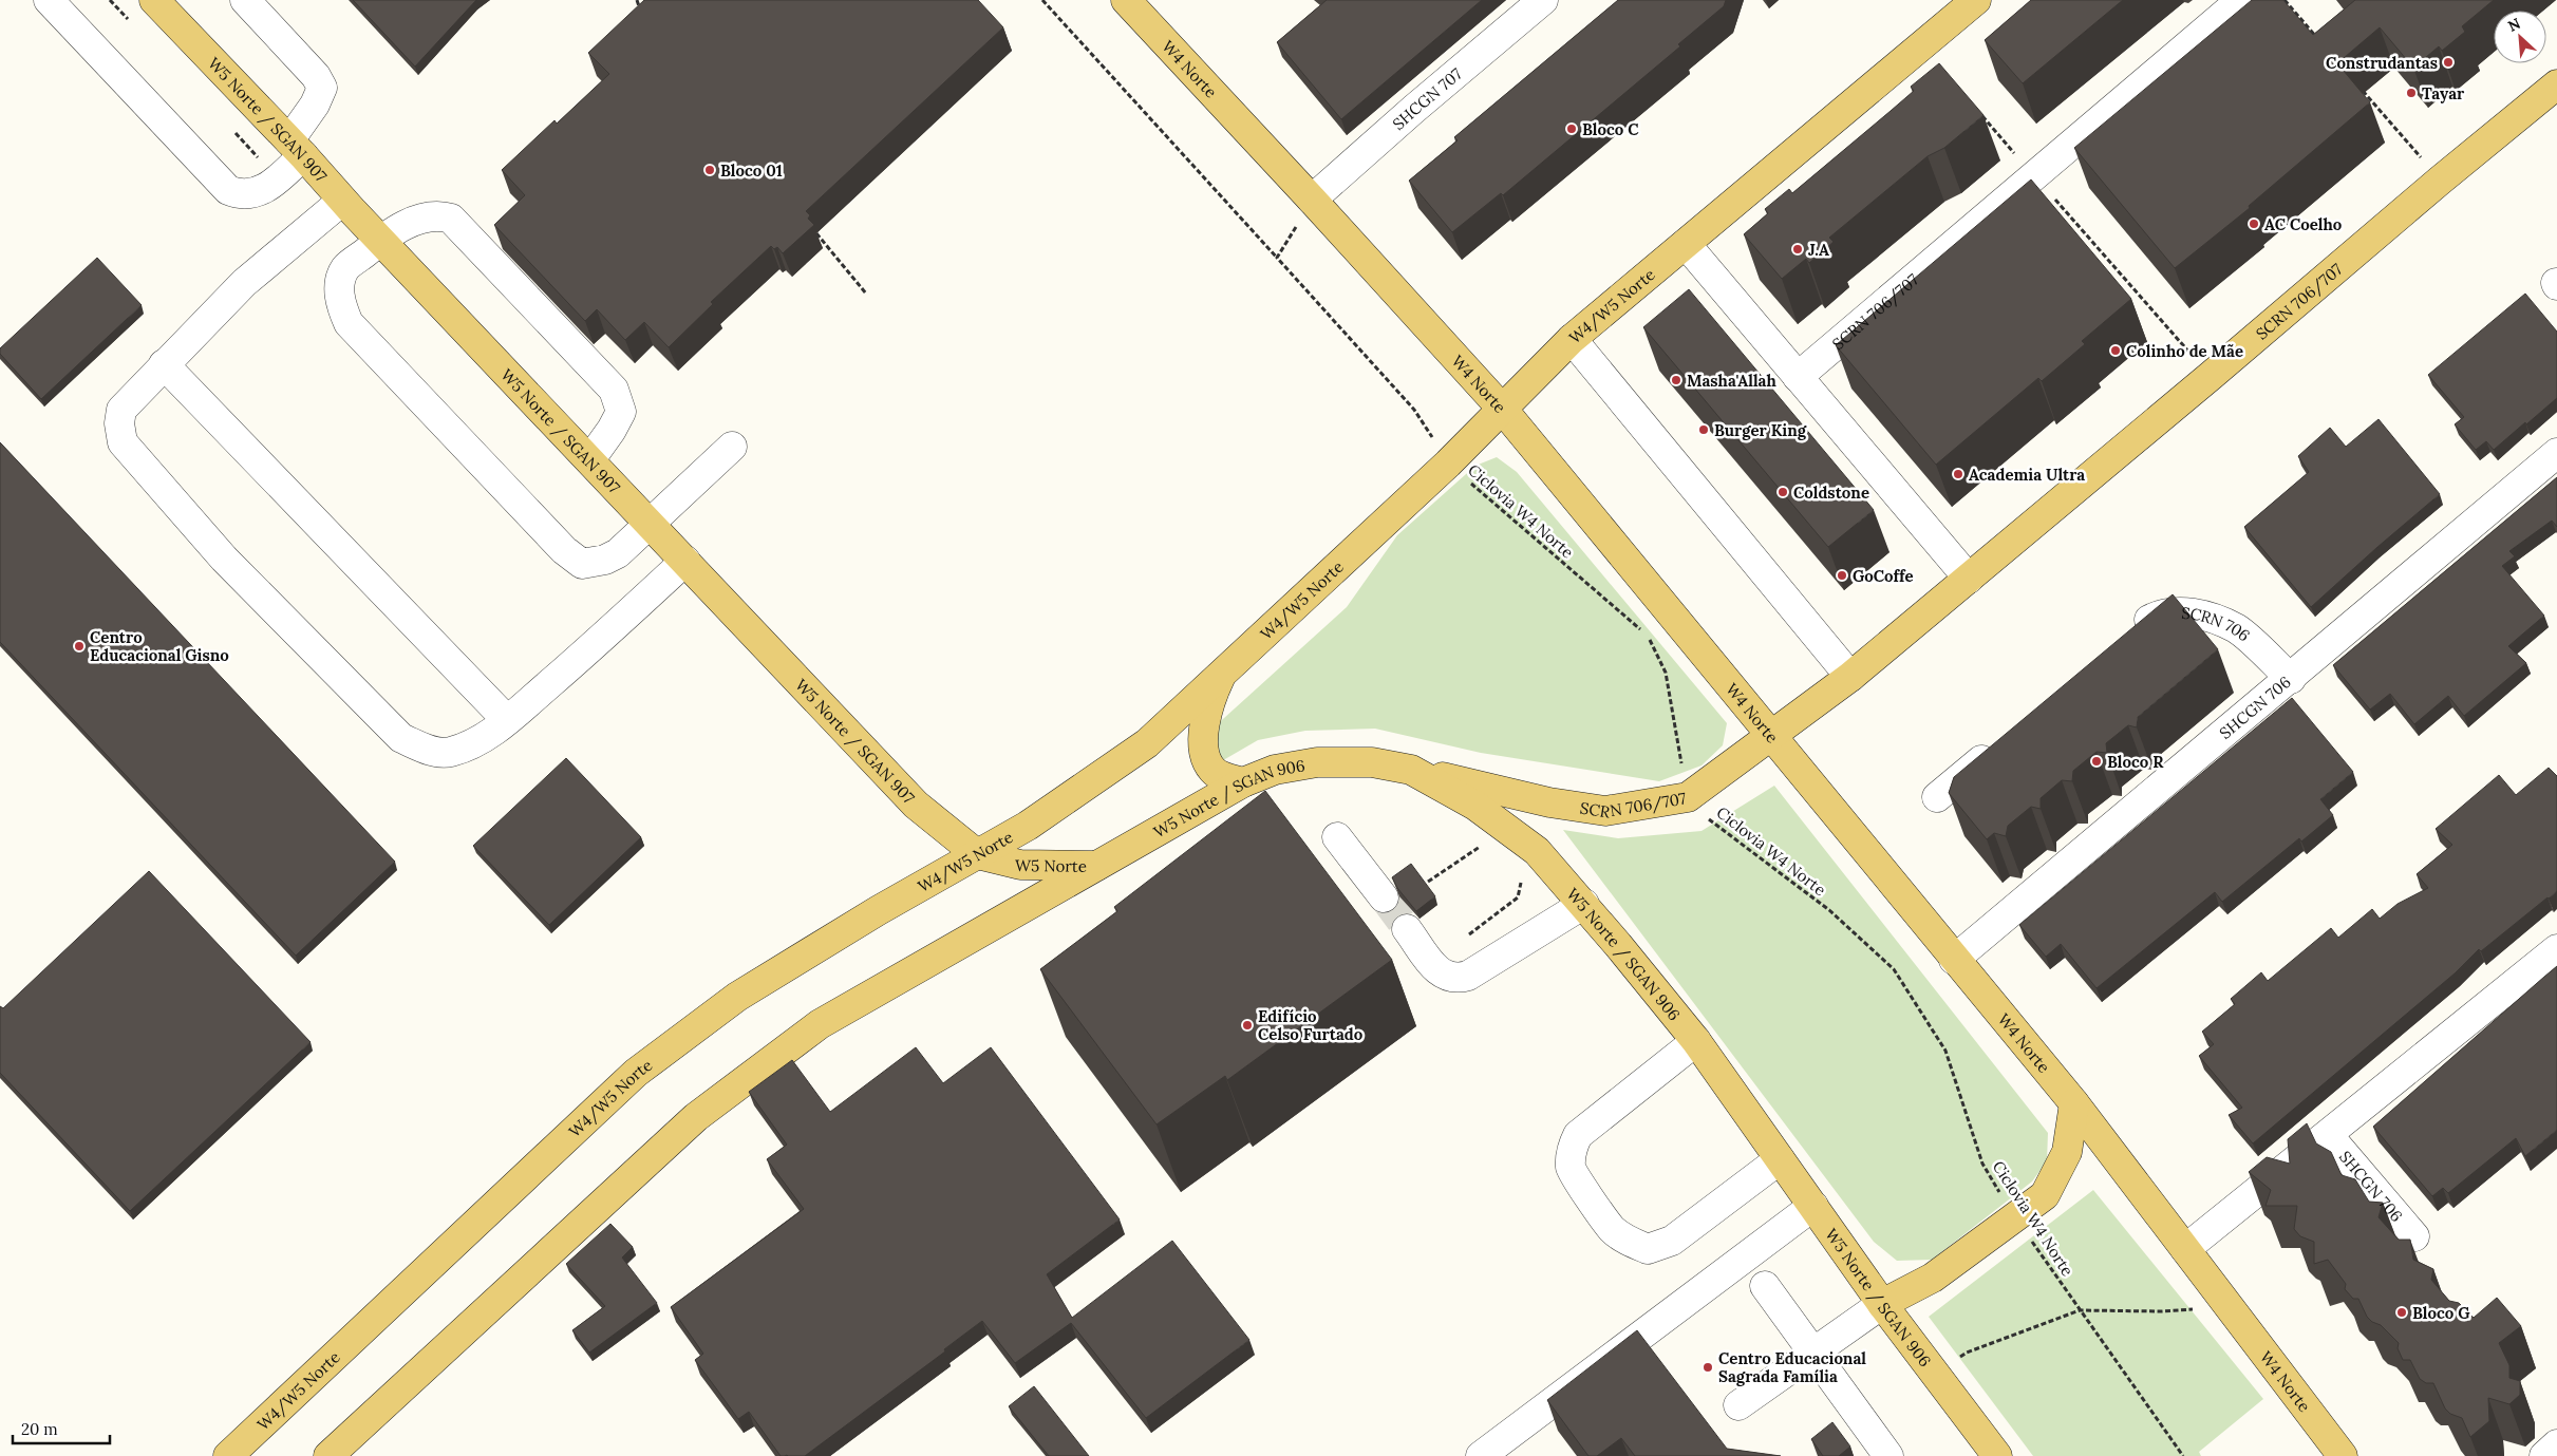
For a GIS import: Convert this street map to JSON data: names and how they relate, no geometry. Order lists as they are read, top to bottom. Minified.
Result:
{"streets":{"main road":["W4 Norte","W5 Norte / SGAN 907","SCRN 706/707","W4/W5 Norte","W5 Norte / SGAN 906","W5 Norte"],"street":["SHCGN 707","SCRN 706","SHCGN 706"],"path":["Ciclovia W4 Norte"]},"crossings":[["W4 Norte","SHCGN 707"],["W4 Norte","SCRN 706/707"],["W4 Norte","W4/W5 Norte"],["W4 Norte","SHCGN 706"],["W5 Norte / SGAN 907","W4/W5 Norte"],["W5 Norte / SGAN 907","W5 Norte"],["SCRN 706/707","Ciclovia W4 Norte"],["SCRN 706/707","W5 Norte / SGAN 906"],["W4/W5 Norte","Ciclovia W4 Norte"],["W4/W5 Norte","W5 Norte"],["SCRN 706","SHCGN 706"],["W5 Norte / SGAN 906","W5 Norte"]],"places":["Construdantas","Tayar","Bloco C","Bloco 01","AC Coelho","J.A","Colinho de Mãe","Masha'Allah","Burger King","Academia Ultra","Coldstone","GoCoffe","Centro Educacional Gisno","Bloco R","Edifício Celso Furtado","Bloco G","Centro Educacional Sagrada Família"],"scale_bar":"20 m","north":"top left"}
